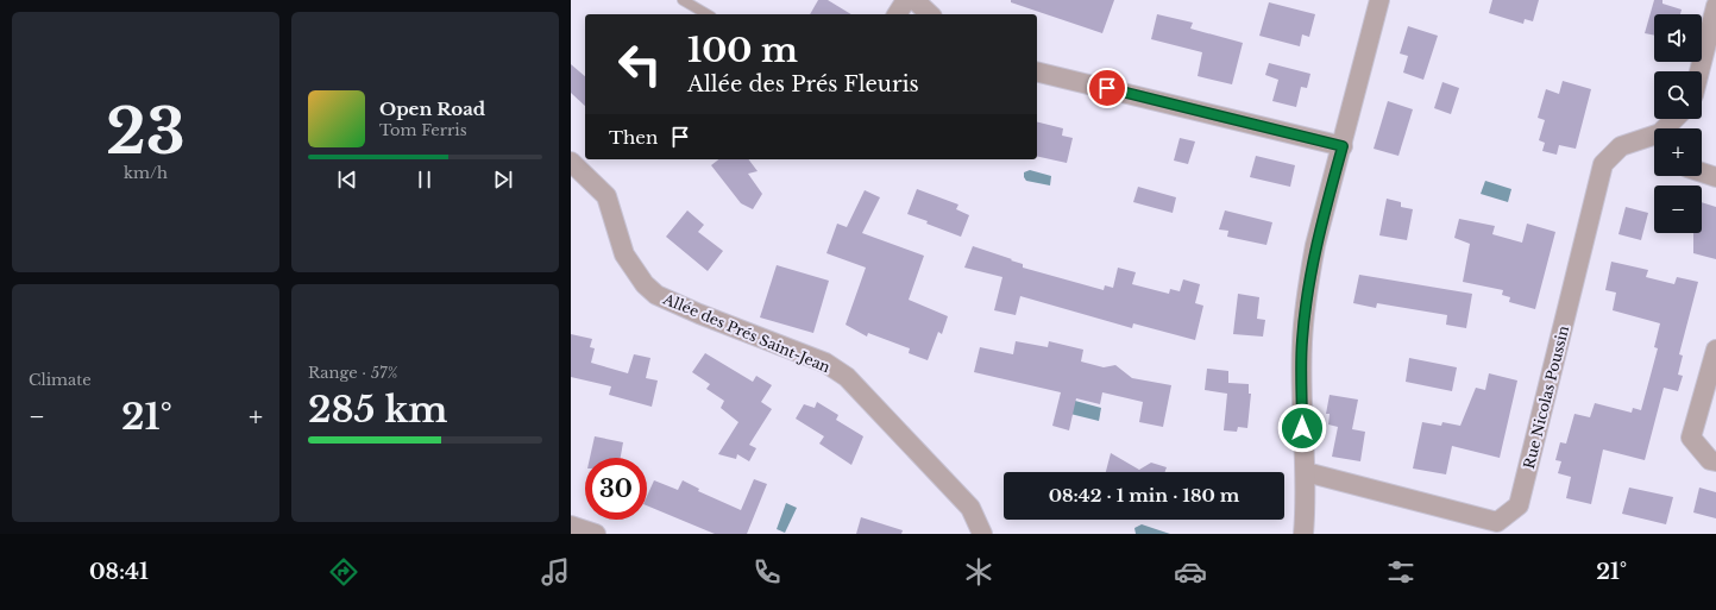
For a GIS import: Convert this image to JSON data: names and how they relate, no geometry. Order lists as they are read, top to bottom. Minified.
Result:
{"streets":{"street":["Allée des Prés Saint-Jean","Rue Nicolas Poussin"]},"page":{"tile":[["23","km/h"],"Climate",["Range · 57%","285 km"]],"map_buttons":["+","−"],"turn":["100 m","Allée des Prés Fleuris"],"song":["Open Road","Tom Ferris"],"then":"Then","heat":["−","21°","+"],"limit":"30","trip":"08:42 · 1 min · 180 m","tabs":["08:41","21°"]}}
